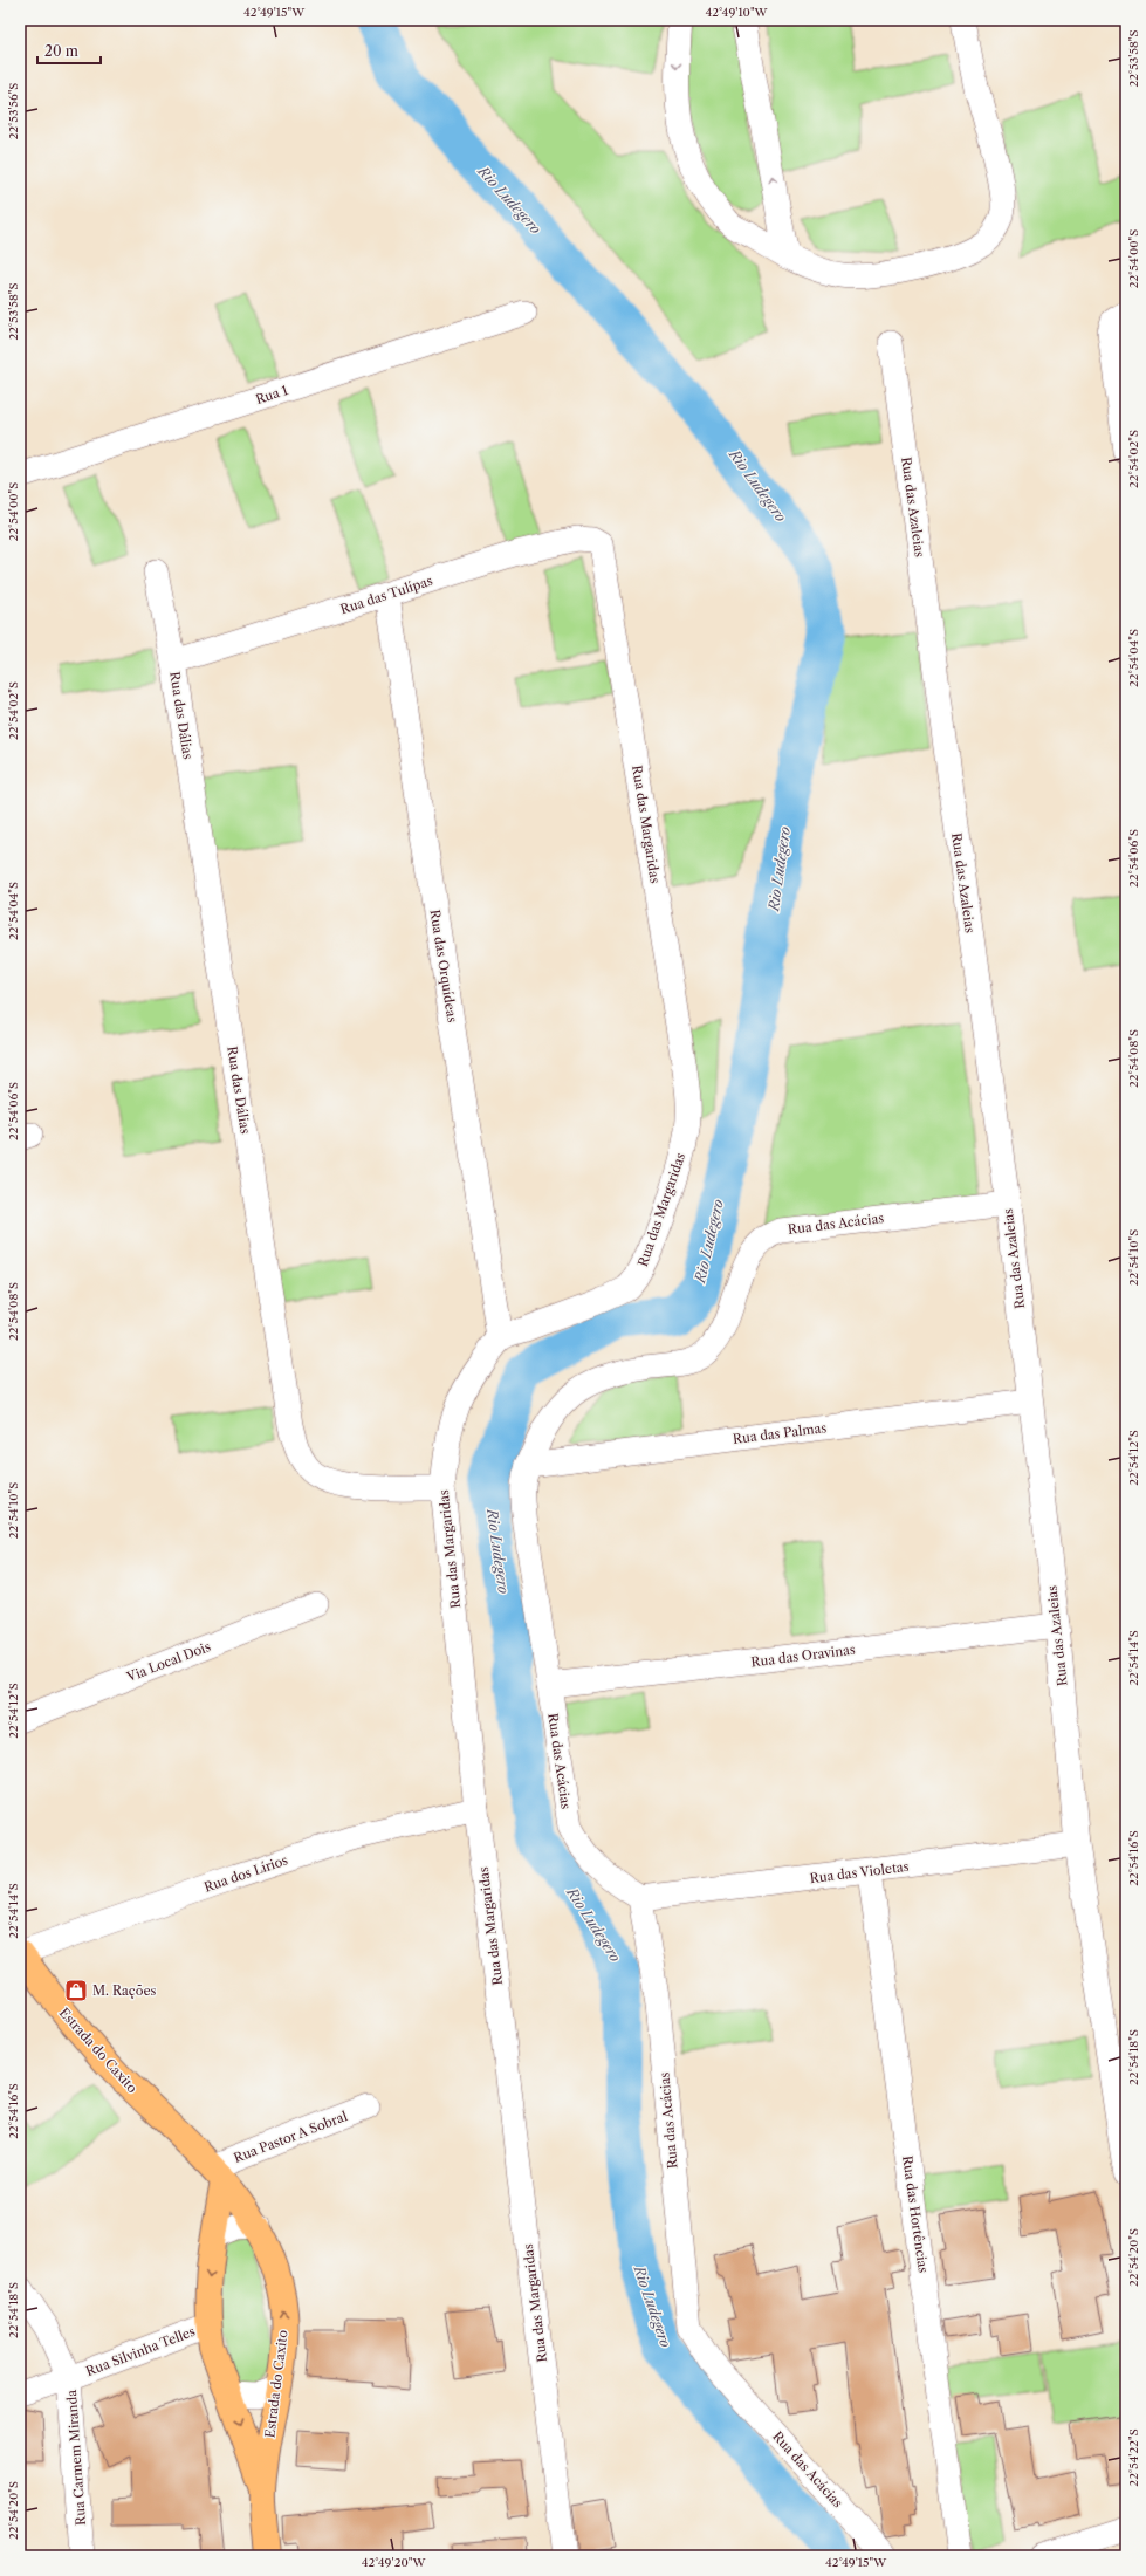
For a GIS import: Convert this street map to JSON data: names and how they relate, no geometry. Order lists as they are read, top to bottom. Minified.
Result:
{"streets":{"main road":["Estrada do Caxito"],"street":["Rua 1","Rua das Azaleias","Rua das Tulípas","Rua das Dálias","Rua das Margaridas","Rua das Orquídeas","Rua das Acácias","Rua das Palmas","Rua das Oravinas","Via Local Dois","Rua das Violetas","Rua dos Lírios","Rua Pastor A Sobral","Rua das Hortências","Rua Silvinha Telles","Rua Carmem Miranda"]},"crossings":[["Rua das Azaleias","Rua das Acácias"],["Rua das Azaleias","Rua das Palmas"],["Rua das Azaleias","Rua das Oravinas"],["Rua das Azaleias","Rua das Violetas"],["Rua das Tulípas","Rua das Dálias"],["Rua das Tulípas","Rua das Margaridas"],["Rua das Tulípas","Rua das Orquídeas"],["Rua das Dálias","Rua das Margaridas"],["Rua das Margaridas","Rua das Orquídeas"],["Rua das Margaridas","Rua dos Lírios"],["Rua das Acácias","Rua das Palmas"],["Rua das Acácias","Rua das Oravinas"],["Rua das Acácias","Rua das Violetas"],["Rua das Violetas","Rua das Hortências"],["Rua dos Lírios","Estrada do Caxito"],["Estrada do Caxito","Rua Pastor A Sobral"],["Estrada do Caxito","Rua Silvinha Telles"],["Rua Silvinha Telles","Rua Carmem Miranda"]],"water":["Rio Ludegero"],"places":{"shop":["M. Rações"]},"scale_bar":"20 m","coordinates":["42°49'15\"W","42°49'10\"W","22°53'58\"S","22°53'56\"S","22°54'00\"S","22°54'02\"S","22°54'04\"S","22°54'06\"S","22°54'08\"S","22°54'10\"S","22°54'12\"S","22°54'14\"S","22°54'16\"S","22°54'18\"S","22°54'20\"S","22°54'22\"S","42°49'20\"W"]}
